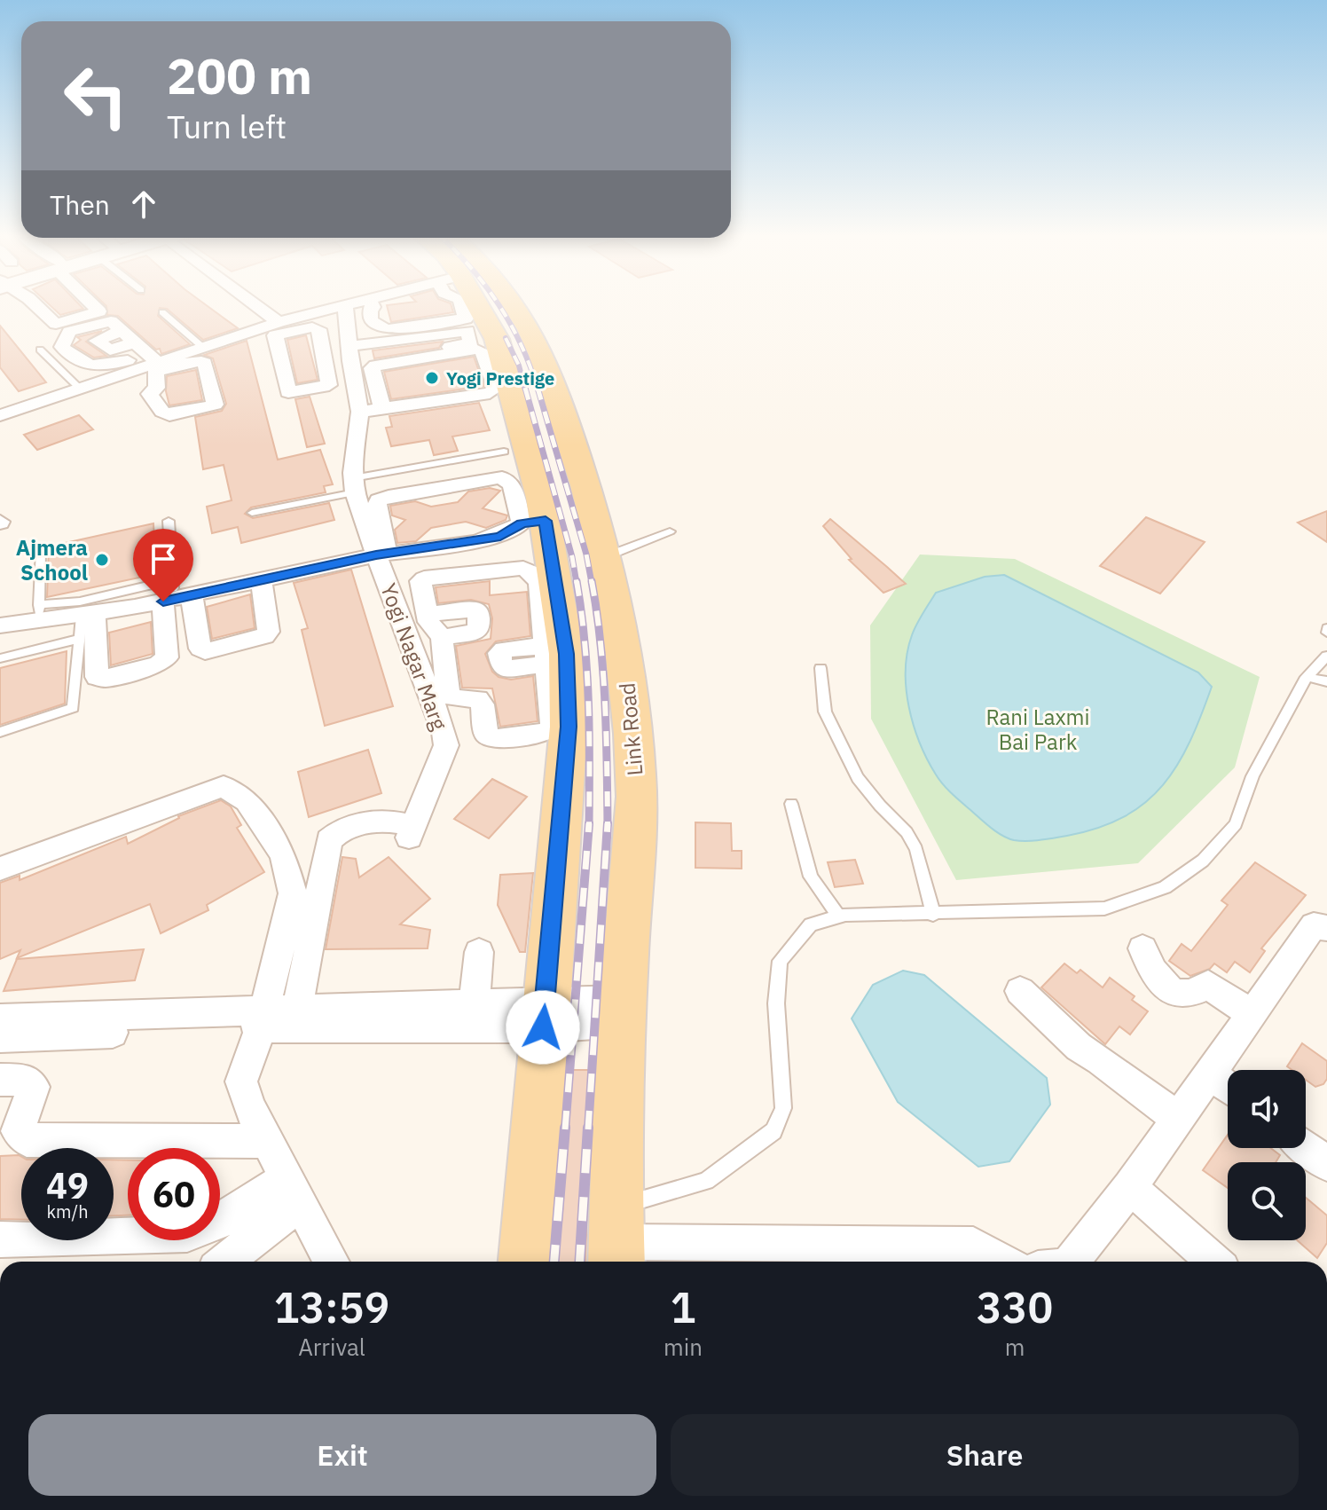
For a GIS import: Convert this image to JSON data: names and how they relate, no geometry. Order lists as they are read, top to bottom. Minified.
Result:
{"streets":{"main road":["Link Road"],"street":["Yogi Nagar Marg"]},"parks":["Rani Laxmi Bai Park"],"places":["Yogi Prestige","Ajmera School"],"page":{"turn":["200 m","Turn left"],"then":"Then","speed":"49 km/h","limit":"60","eta":["13:59","Arrival","1","min","330","m"],"buttons":["Exit","Share"]}}
